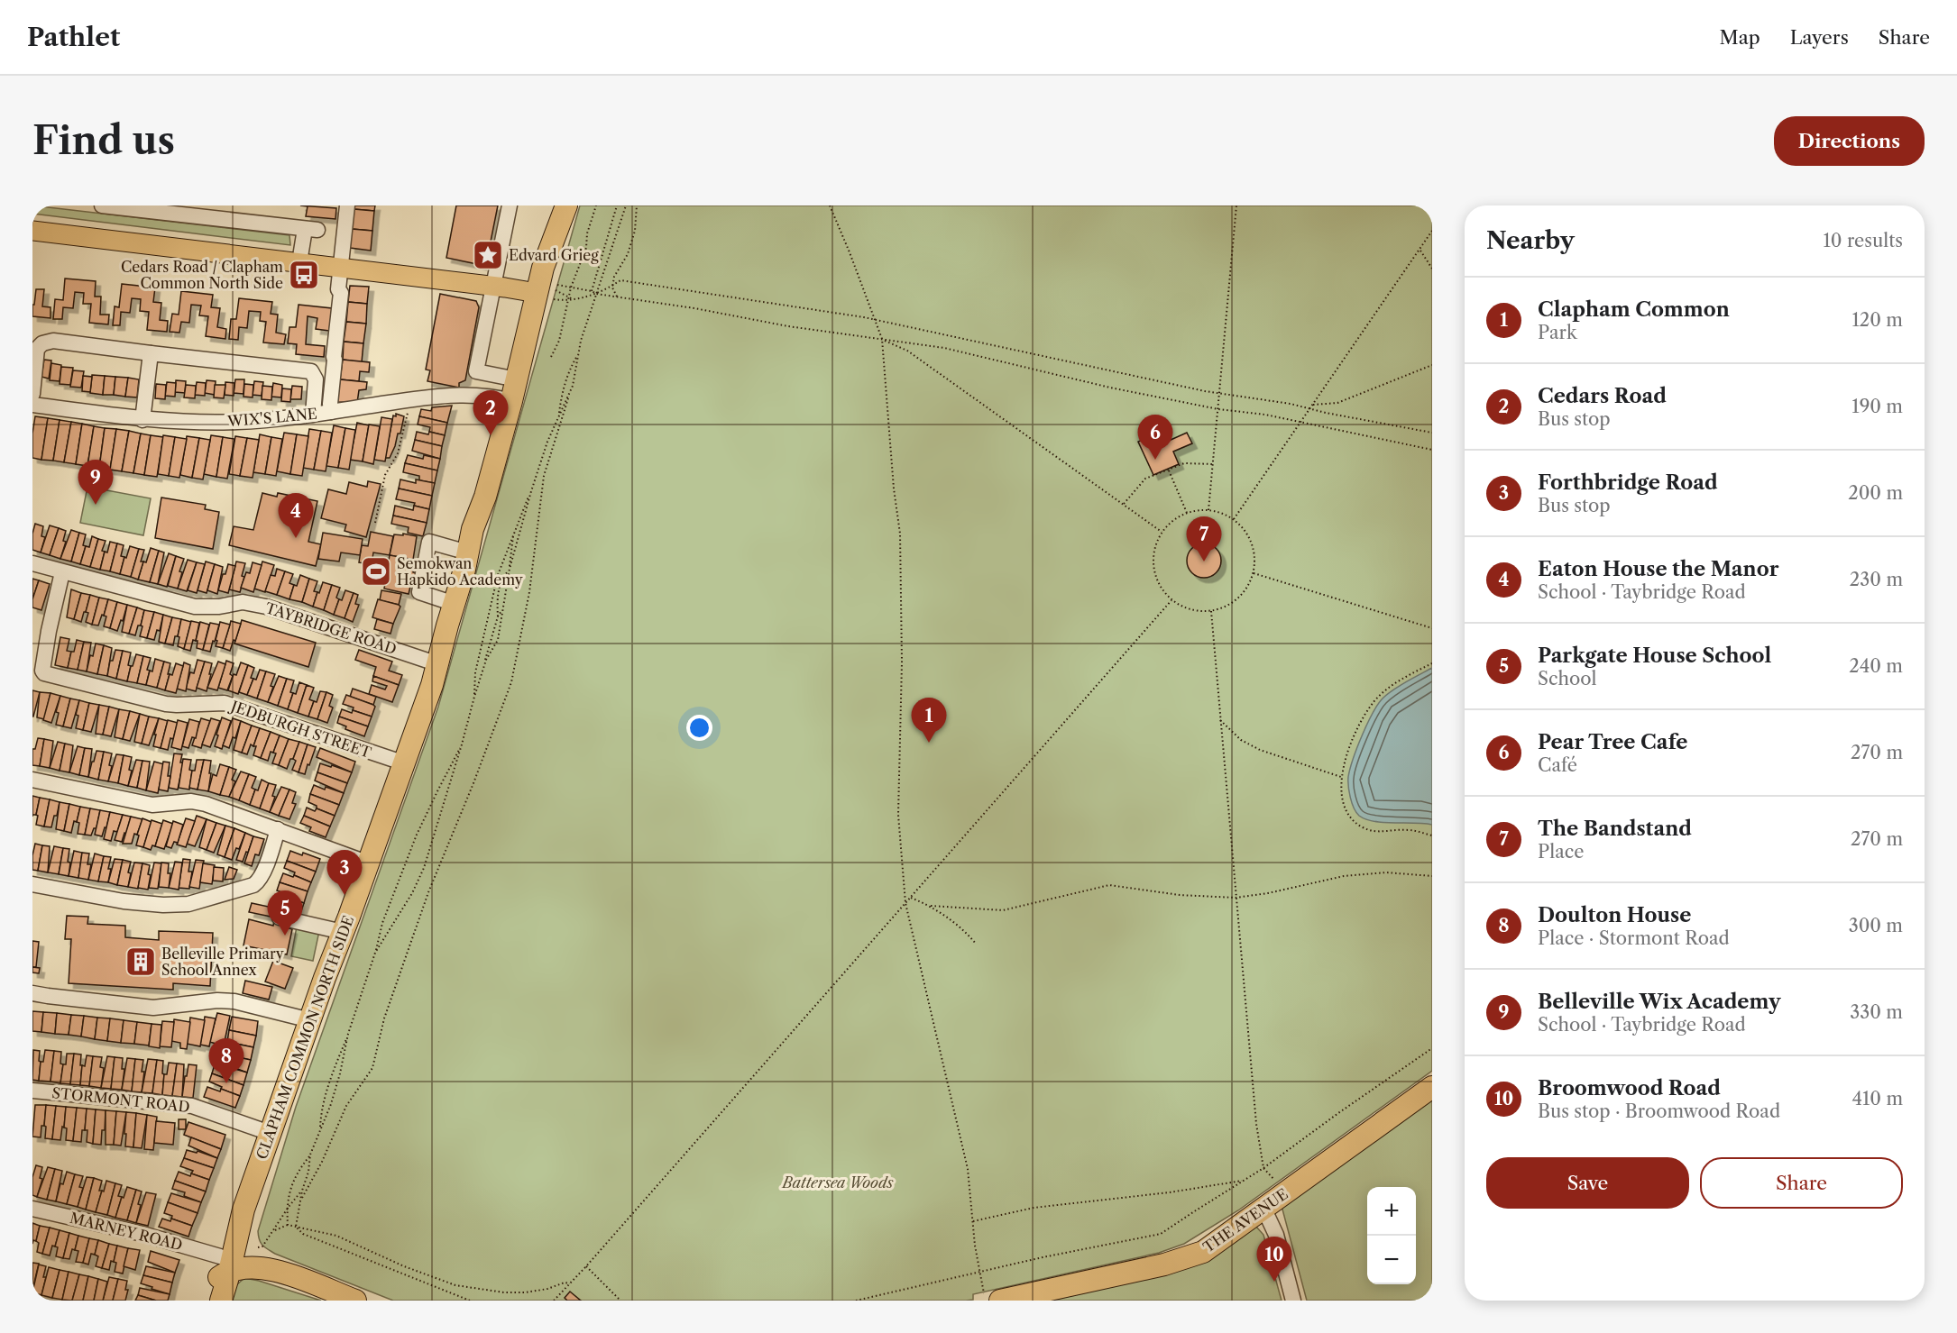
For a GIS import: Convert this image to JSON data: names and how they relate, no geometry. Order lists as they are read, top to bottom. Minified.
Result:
{"streets":{"highway":["CLAPHAM COMMON NORTH SIDE","THE AVENUE"],"street":["WIX'S LANE","TAYBRIDGE ROAD","JEDBURGH STREET","STORMONT ROAD","MARNEY ROAD"]},"crossings":[["WIX'S LANE","CLAPHAM COMMON NORTH SIDE"],["TAYBRIDGE ROAD","JEDBURGH STREET"],["TAYBRIDGE ROAD","CLAPHAM COMMON NORTH SIDE"],["JEDBURGH STREET","CLAPHAM COMMON NORTH SIDE"],["CLAPHAM COMMON NORTH SIDE","STORMONT ROAD"],["CLAPHAM COMMON NORTH SIDE","MARNEY ROAD"]],"parks":["Battersea Woods"],"places":{"place":["Edvard Grieg"],"bus stop":["Cedars Road / Clapham Common North Side"],"sports":["Semokwan Hapkido Academy"],"building":["Belleville Primary School Annex"]},"page":{"header":"Pathlet","nav":["Map","Layers","Share"],"buttons":["Directions",["Save","Share"]],"title":"Find us","heading":["Nearby","10 results"],"list":[{"mark":"1","name":"Clapham Common","note":"Park","value":"120 m"},{"mark":"2","name":"Cedars Road","note":"Bus stop","value":"190 m"},{"mark":"3","name":"Forthbridge Road","note":"Bus stop","value":"200 m"},{"mark":"4","name":"Eaton House the Manor","note":"School · Taybridge Road","value":"230 m"},{"mark":"5","name":"Parkgate House School","note":"School","value":"240 m"},{"mark":"6","name":"Pear Tree Cafe","note":"Café","value":"270 m"},{"mark":"7","name":"The Bandstand","note":"Place","value":"270 m"},{"mark":"8","name":"Doulton House","note":"Place · Stormont Road","value":"300 m"},{"mark":"9","name":"Belleville Wix Academy","note":"School · Taybridge Road","value":"330 m"},{"mark":"10","name":"Broomwood Road","note":"Bus stop · Broomwood Road","value":"410 m"}],"pins":["2","6","9","4","7","1","3","5","8","10"],"map_buttons":["+","−"]}}
